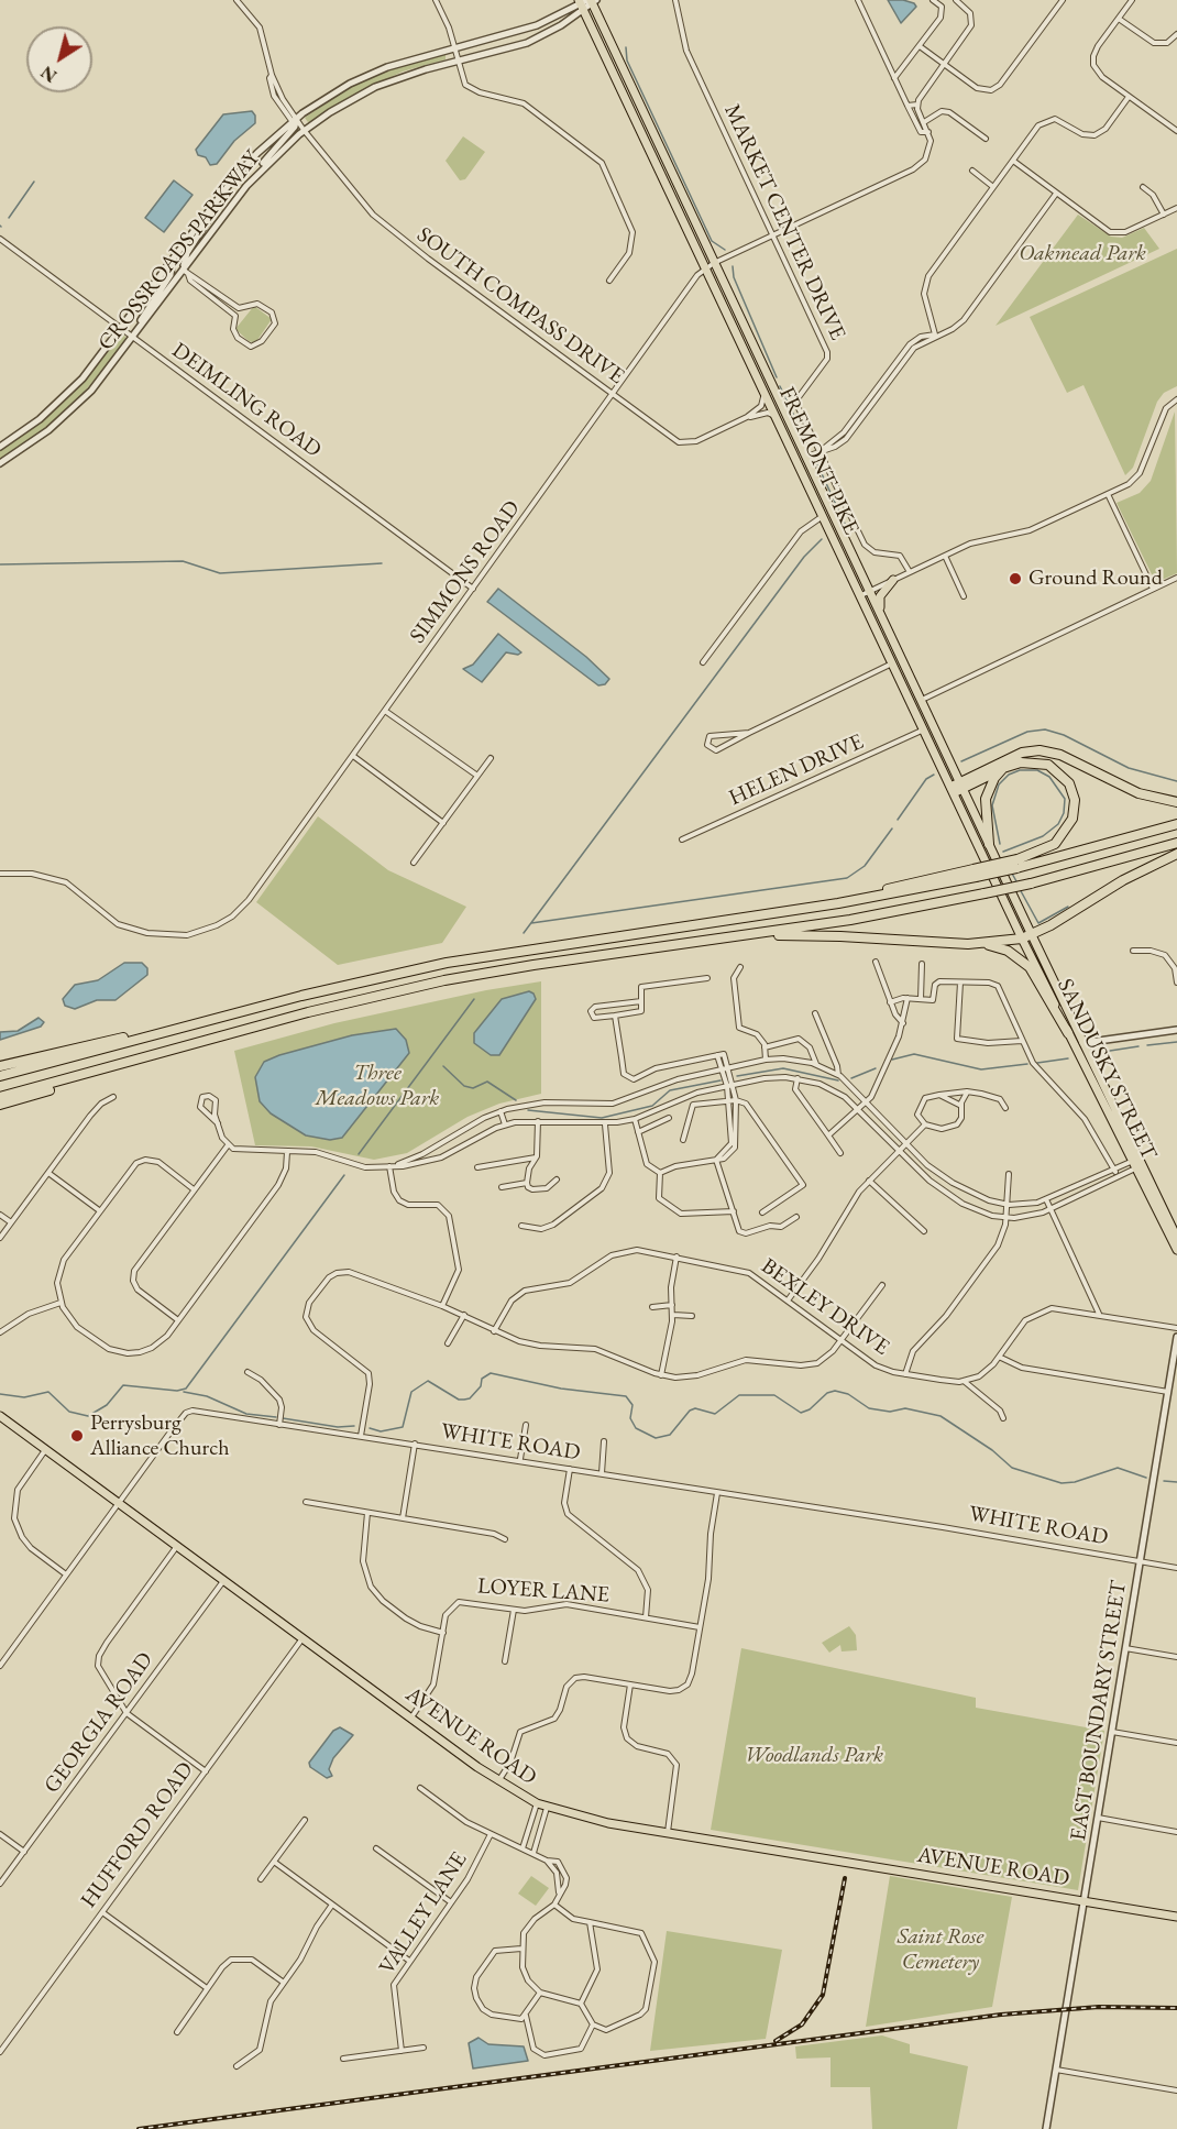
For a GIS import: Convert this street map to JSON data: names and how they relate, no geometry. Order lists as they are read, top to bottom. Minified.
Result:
{"streets":{"main road":["FREMONT PIKE","SANDUSKY STREET","AVENUE ROAD"],"street":["MARKET CENTER DRIVE","CROSSROADS PARKWAY","SOUTH COMPASS DRIVE","DEIMLING ROAD","SIMMONS ROAD","HELEN DRIVE","BEXLEY DRIVE","WHITE ROAD","LOYER LANE","EAST BOUNDARY STREET","GEORGIA ROAD","HUFFORD ROAD","VALLEY LANE"]},"crossings":[["CROSSROADS PARKWAY","SOUTH COMPASS DRIVE"],["CROSSROADS PARKWAY","DEIMLING ROAD"],["CROSSROADS PARKWAY","FREMONT PIKE"],["SOUTH COMPASS DRIVE","SIMMONS ROAD"],["DEIMLING ROAD","SIMMONS ROAD"],["FREMONT PIKE","SIMMONS ROAD"],["FREMONT PIKE","HELEN DRIVE"],["FREMONT PIKE","SANDUSKY STREET"],["WHITE ROAD","EAST BOUNDARY STREET"],["WHITE ROAD","AVENUE ROAD"],["LOYER LANE","AVENUE ROAD"],["EAST BOUNDARY STREET","AVENUE ROAD"],["GEORGIA ROAD","AVENUE ROAD"],["AVENUE ROAD","HUFFORD ROAD"]],"parks":["Oakmead Park","Three Meadows Park","Woodlands Park","Saint Rose Cemetery"],"places":["Ground Round","Perrysburg Alliance Church"],"north":"bottom left"}
